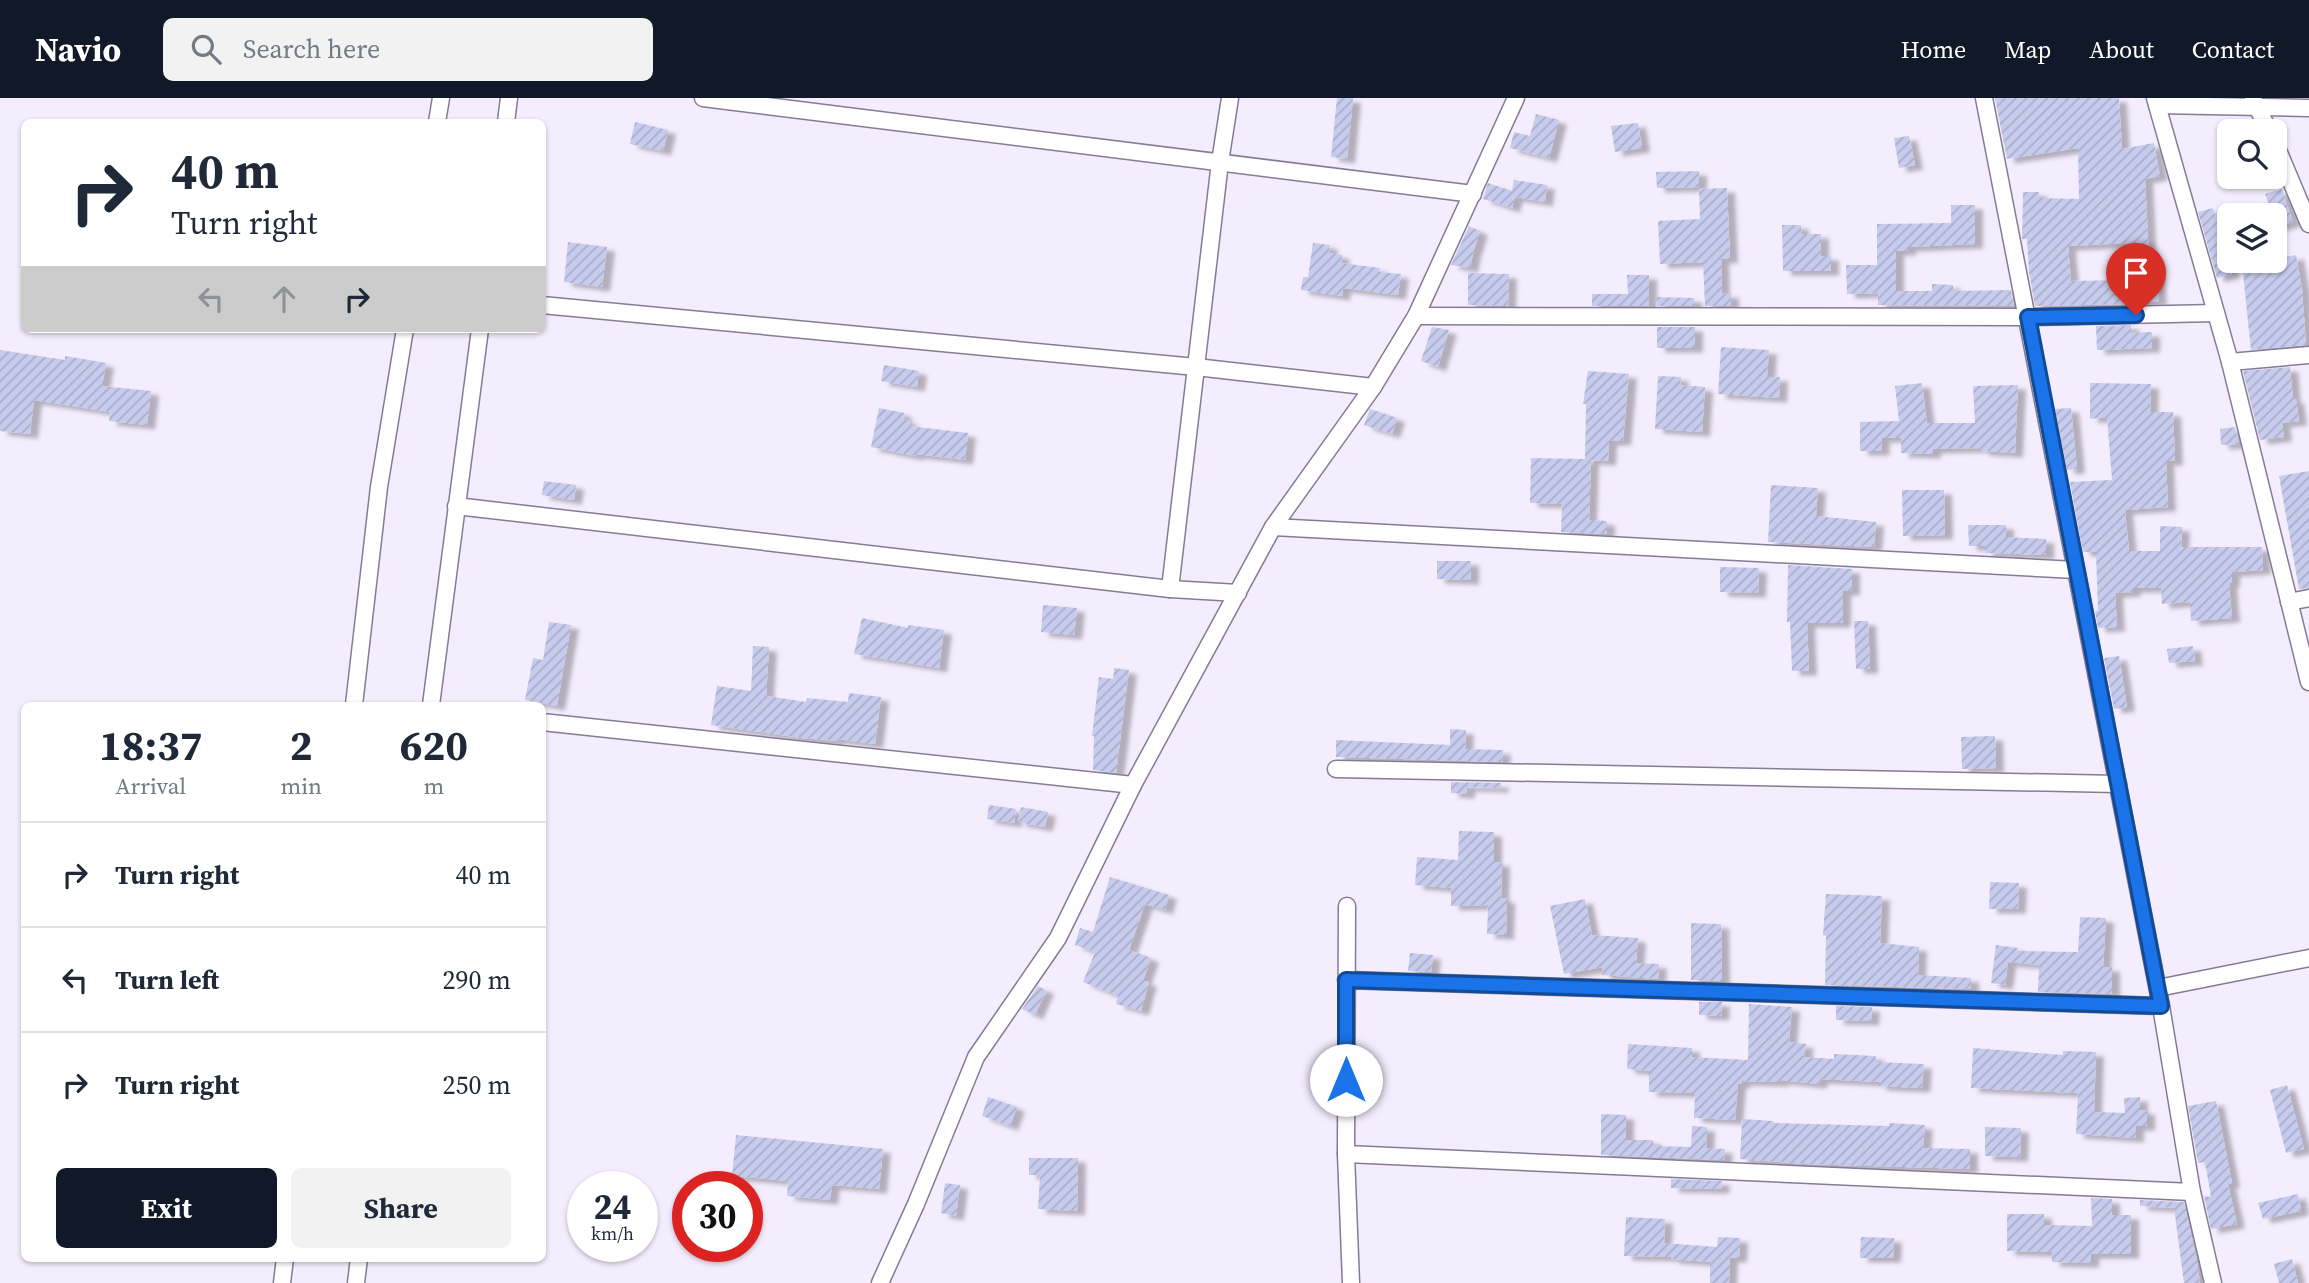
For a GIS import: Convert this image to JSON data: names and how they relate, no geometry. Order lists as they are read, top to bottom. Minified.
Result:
{"page":{"header":"Navio","search":"Search here","nav":["Home","Map","About","Contact"],"turn":["40 m","Turn right"],"eta":["18:37","Arrival","2","min","620","m"],"list":[{"name":"Turn right","value":"40 m"},{"name":"Turn left","value":"290 m"},{"name":"Turn right","value":"250 m"}],"buttons":["Exit","Share"],"speed":"24 km/h","limit":"30"}}
